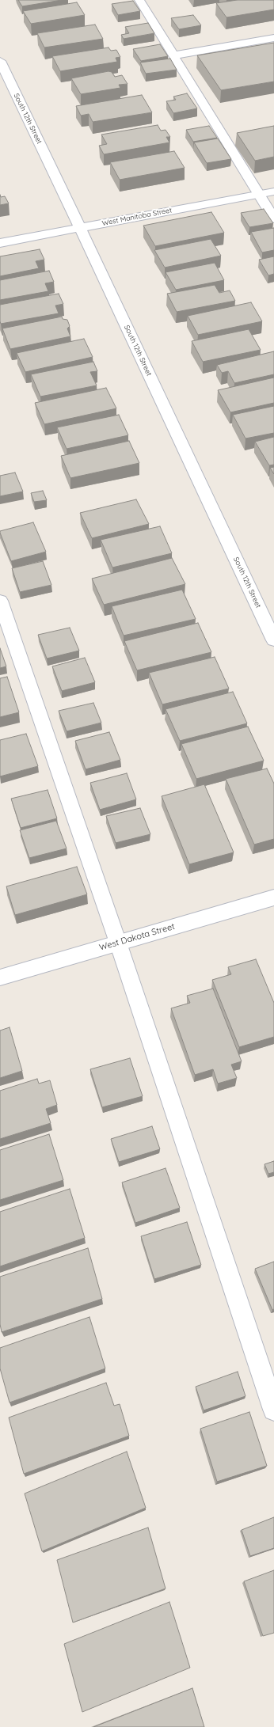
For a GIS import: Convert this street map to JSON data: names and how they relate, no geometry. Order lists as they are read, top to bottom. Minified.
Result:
{"streets":{"street":["South 12th Street","West Manitoba Street","West Dakota Street"]},"crossings":[["South 12th Street","West Manitoba Street"]]}
